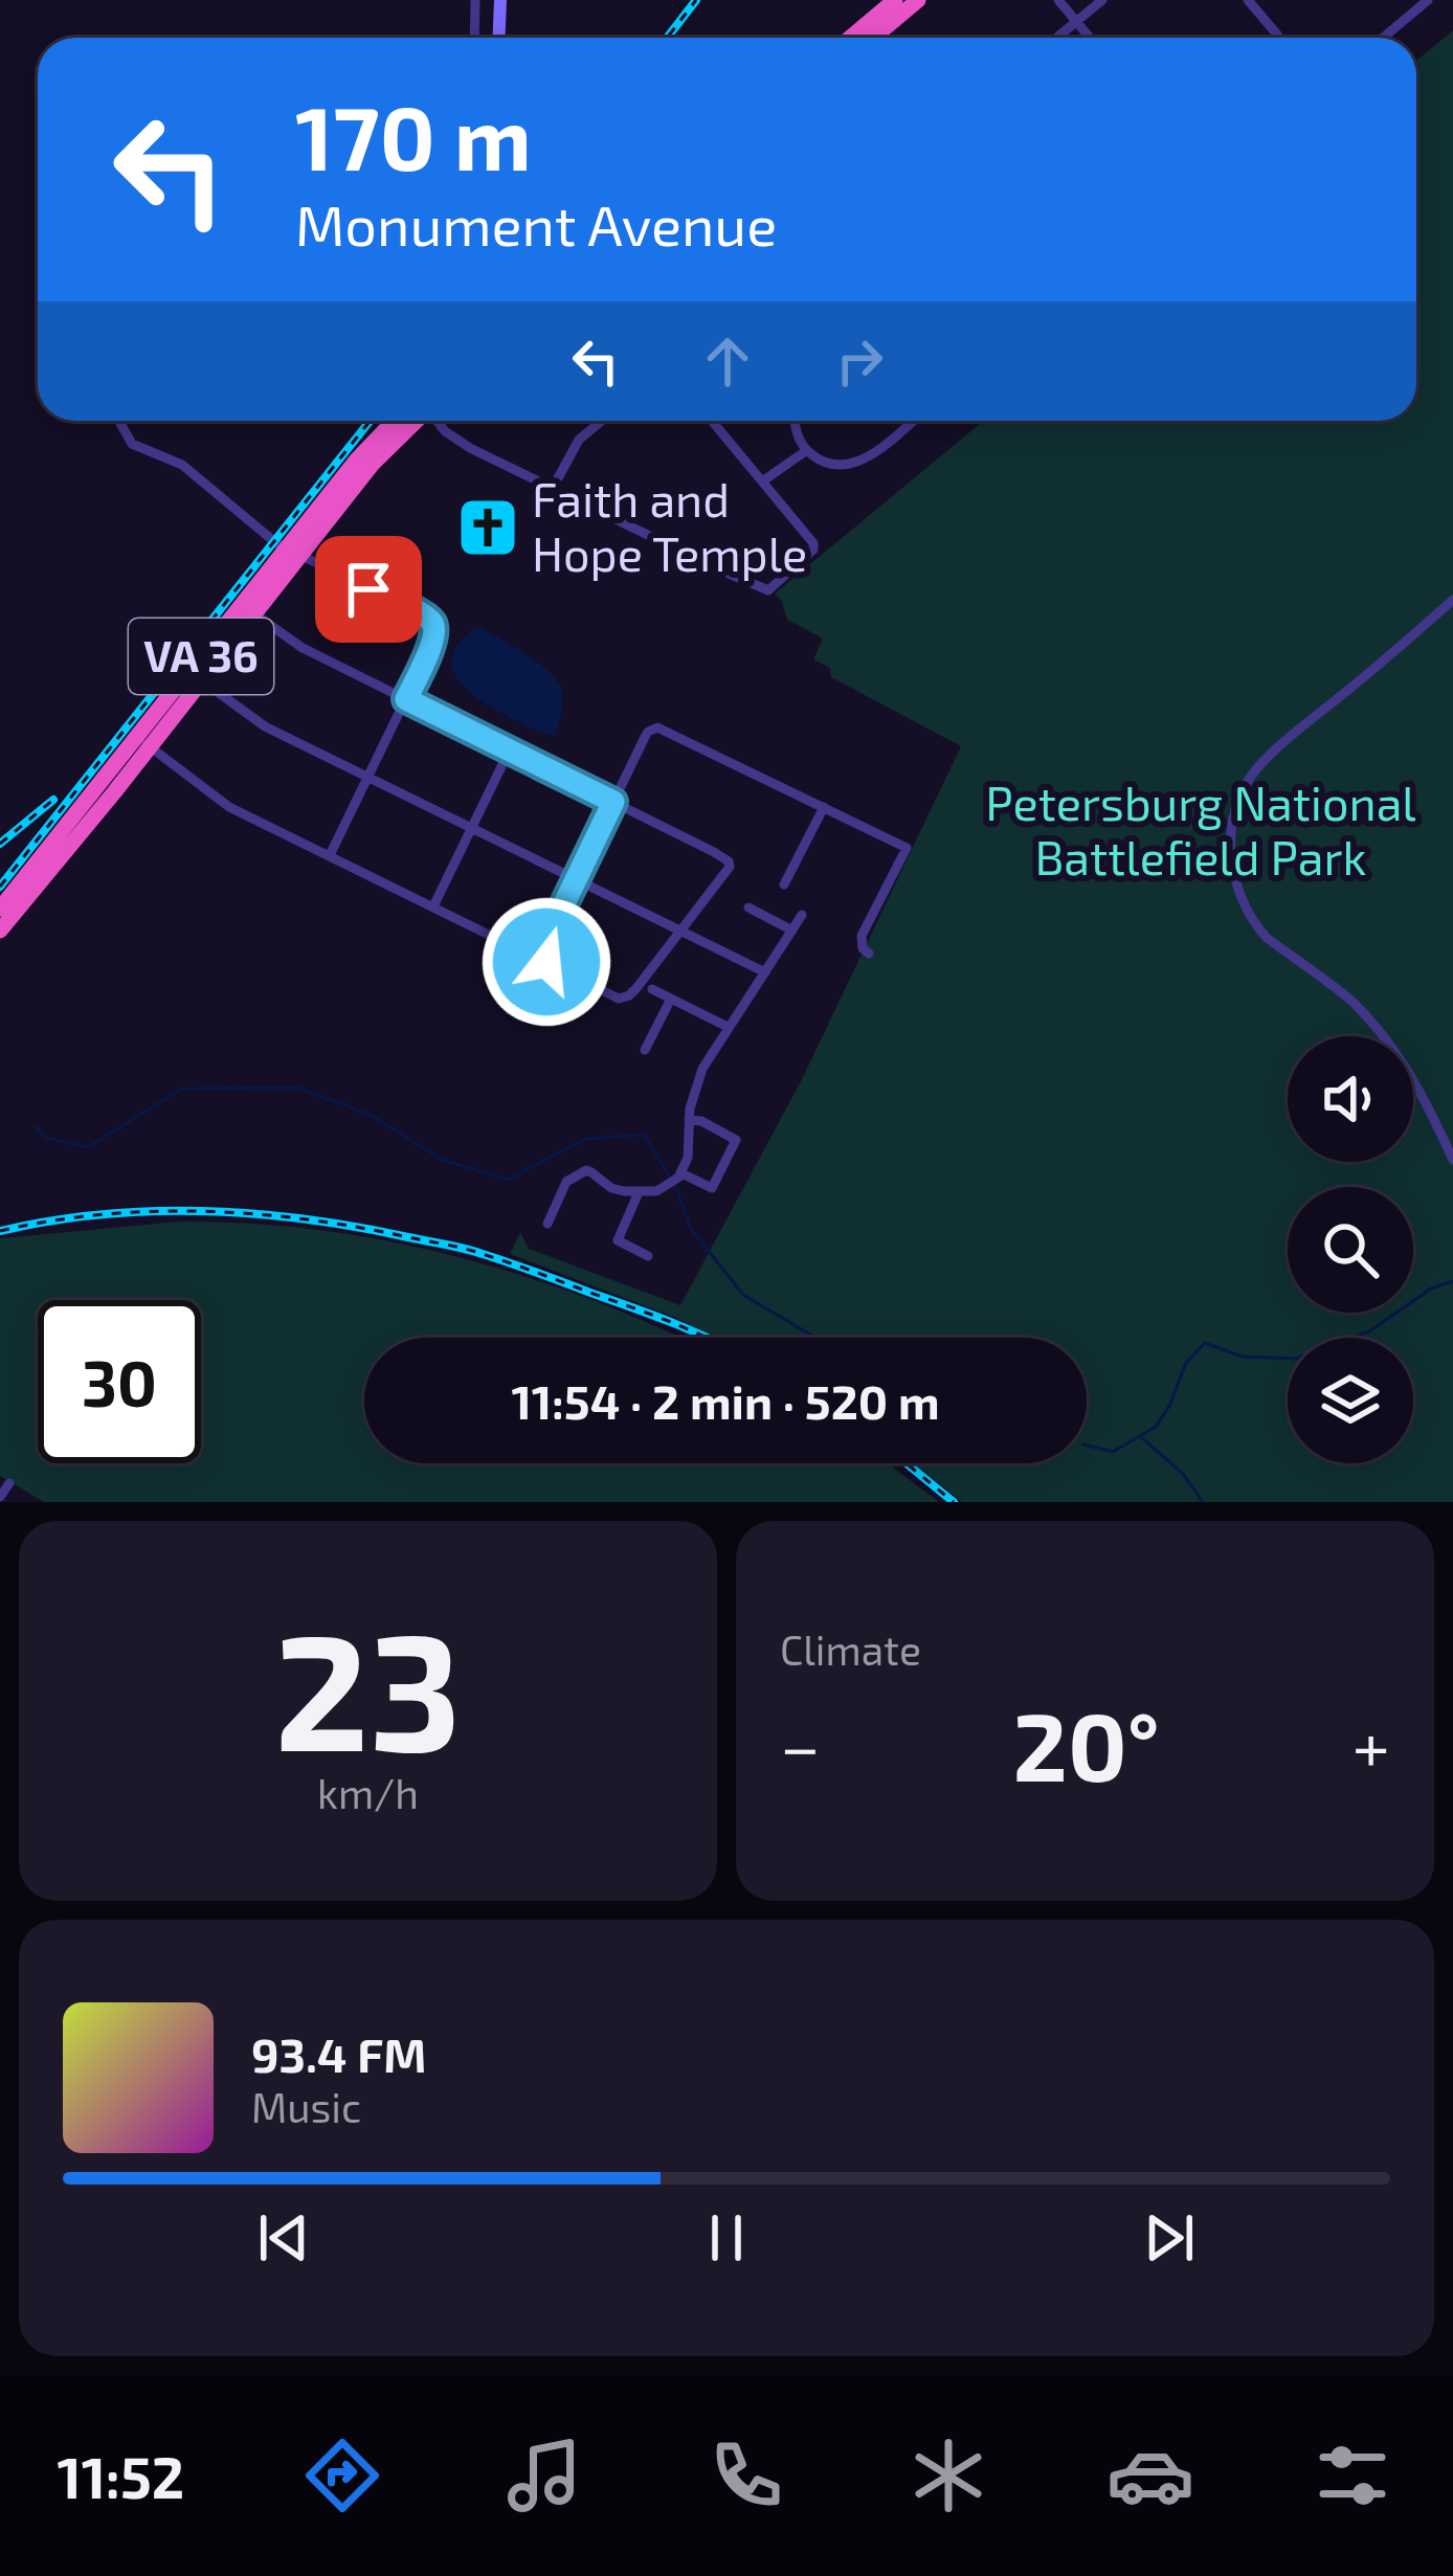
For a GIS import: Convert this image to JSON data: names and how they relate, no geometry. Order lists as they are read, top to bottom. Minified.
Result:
{"streets":{"highway":["VA 36"]},"parks":["Petersburg National Battlefield Park"],"places":{"church":["Faith and Hope Temple"]},"page":{"turn":["170 m","Monument Avenue"],"limit":"30","trip":"11:54 · 2 min · 520 m","tile":[["23","km/h"],"Climate"],"heat":["−","20°","+"],"song":["93.4 FM","Music"],"tabs":"11:52"}}
